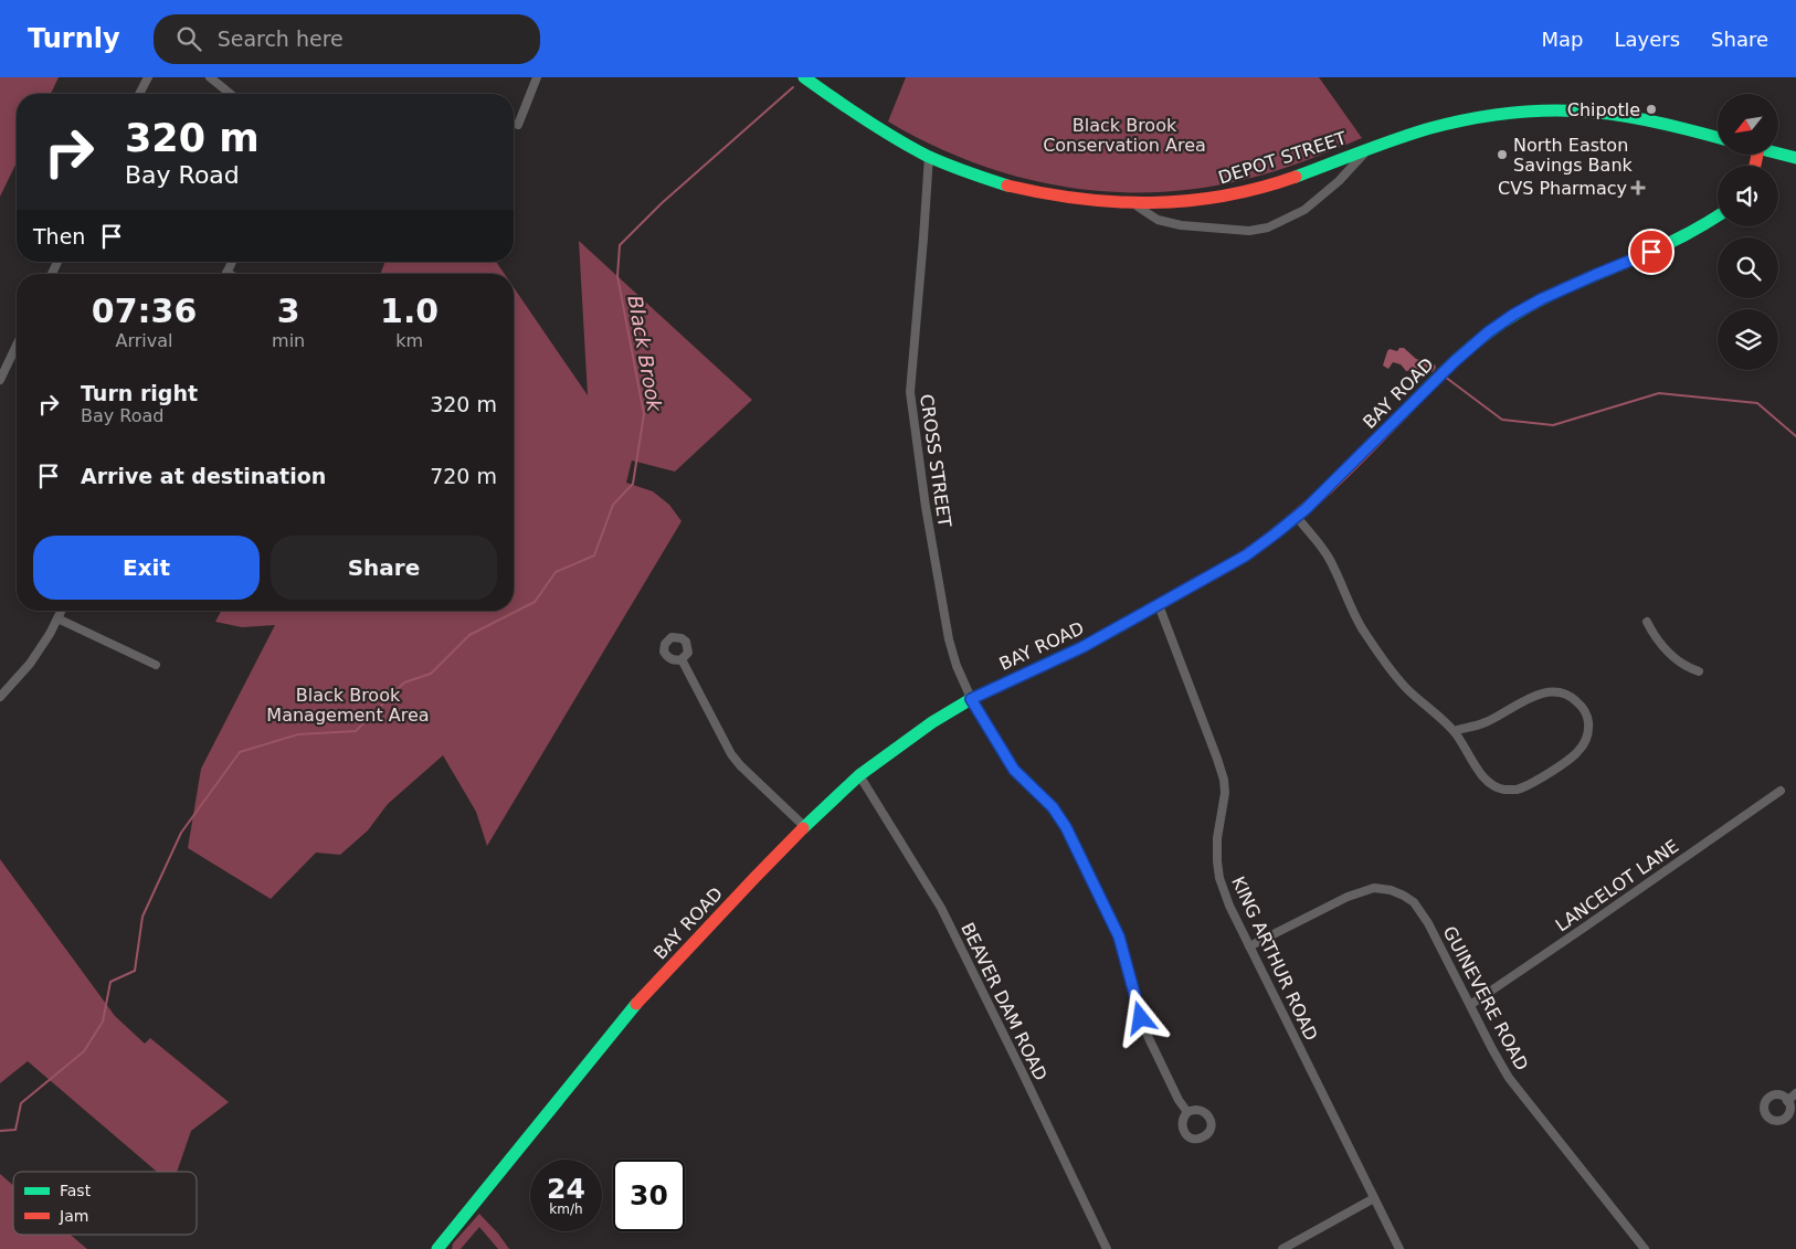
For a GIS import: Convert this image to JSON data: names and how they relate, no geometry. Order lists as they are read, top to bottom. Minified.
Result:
{"streets":{"main road":["DEPOT STREET","BAY ROAD"],"street":["CROSS STREET","LANCELOT LANE","KING ARTHUR ROAD","GUINEVERE ROAD","BEAVER DAM ROAD"]},"crossings":[["DEPOT STREET","CROSS STREET"],["BAY ROAD","CROSS STREET"],["BAY ROAD","KING ARTHUR ROAD"],["BAY ROAD","BEAVER DAM ROAD"],["LANCELOT LANE","GUINEVERE ROAD"],["KING ARTHUR ROAD","GUINEVERE ROAD"]],"water":["Black Brook"],"parks":["Black Brook Conservation Area","Black Brook Management Area"],"places":{"other":["Chipotle","North Easton Savings Bank"],"health":["CVS Pharmacy"]},"legend":["Fast","Jam"],"north":"bottom left","page":{"header":"Turnly","search":"Search here","nav":["Map","Layers","Share"],"turn":["320 m","Bay Road"],"then":"Then","eta":["07:36","Arrival","3","min","1.0","km"],"list":[{"name":"Turn right","note":"Bay Road","value":"320 m"},{"name":"Arrive at destination","value":"720 m"}],"buttons":["Exit","Share"],"speed":"24 km/h","limit":"30"}}
